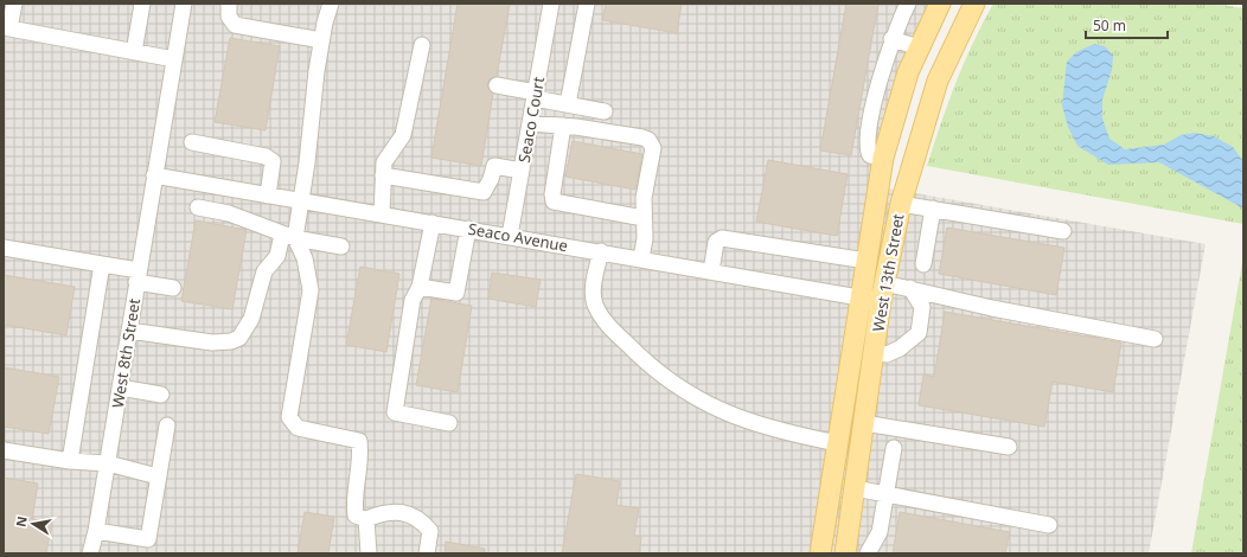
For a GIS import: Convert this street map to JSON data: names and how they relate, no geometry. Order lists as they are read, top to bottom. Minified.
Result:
{"streets":{"main road":["West 13th Street"],"street":["Seaco Court","Seaco Avenue","West 8th Street"]},"crossings":[["Seaco Court","Seaco Avenue"],["Seaco Avenue","West 13th Street"],["Seaco Avenue","West 8th Street"]],"scale_bar":"50 m","north":"left"}
